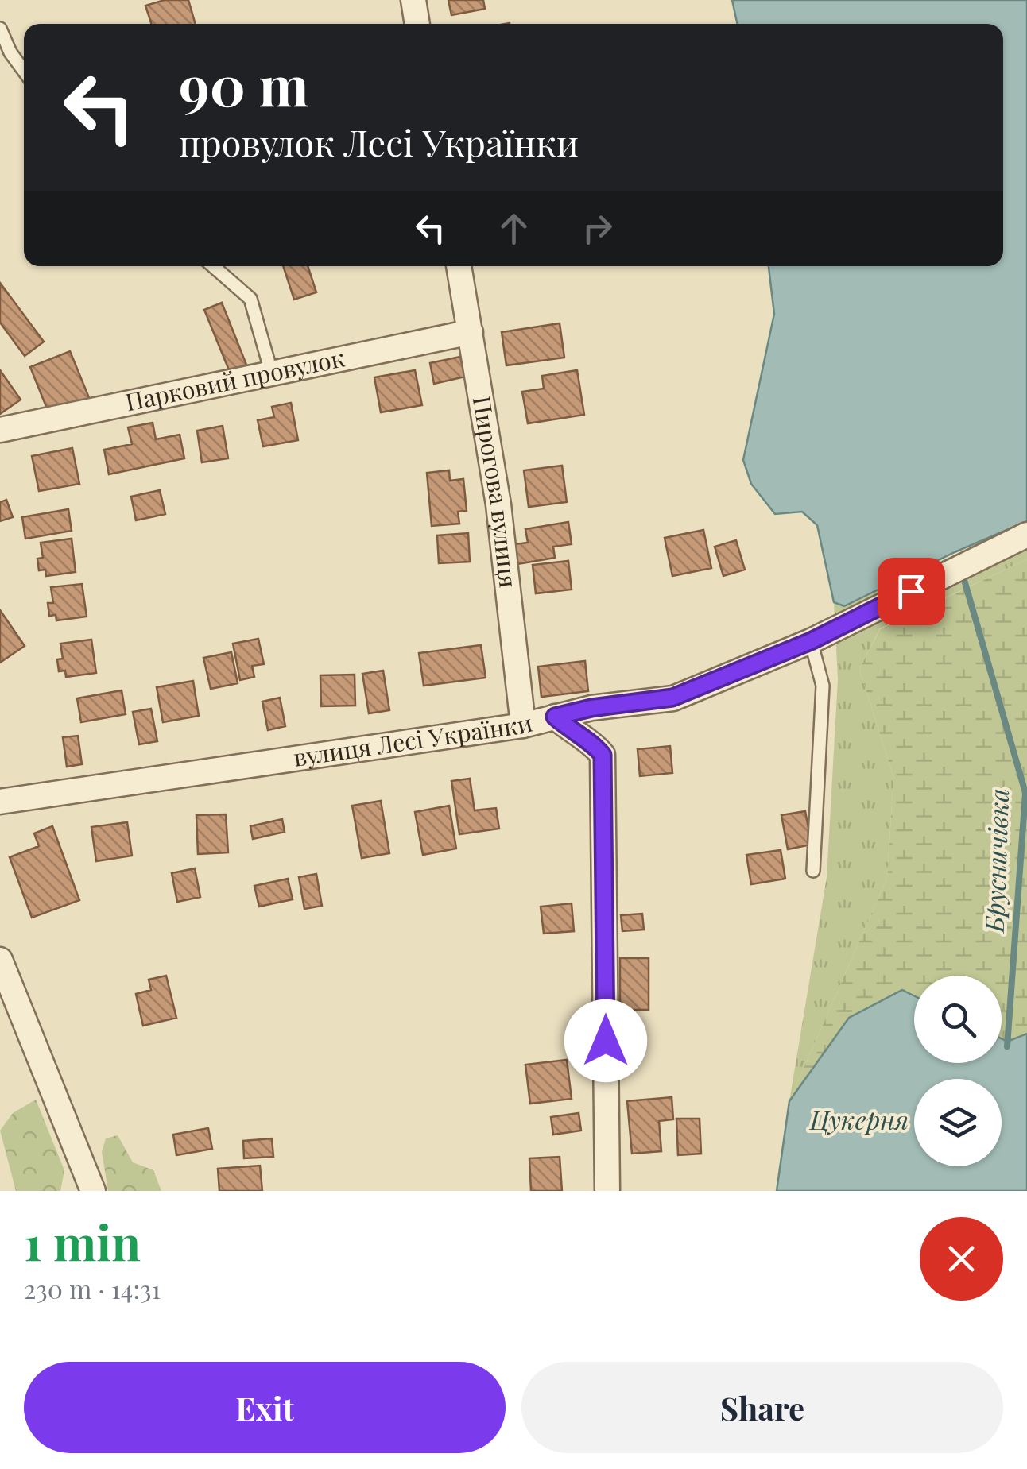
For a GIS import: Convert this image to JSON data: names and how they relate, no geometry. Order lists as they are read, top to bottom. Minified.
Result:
{"streets":{"street":["Парковий провулок","Пирогова вулиця","вулиця Лесі Українки"]},"crossings":[["Парковий провулок","Пирогова вулиця"],["Пирогова вулиця","вулиця Лесі Українки"]],"water":["Брусничівка","Цукерня"],"page":{"turn":["90 m","провулок Лесі Українки"],"heading":["1 min","230 m · 14:31"],"buttons":["Exit","Share"]}}
